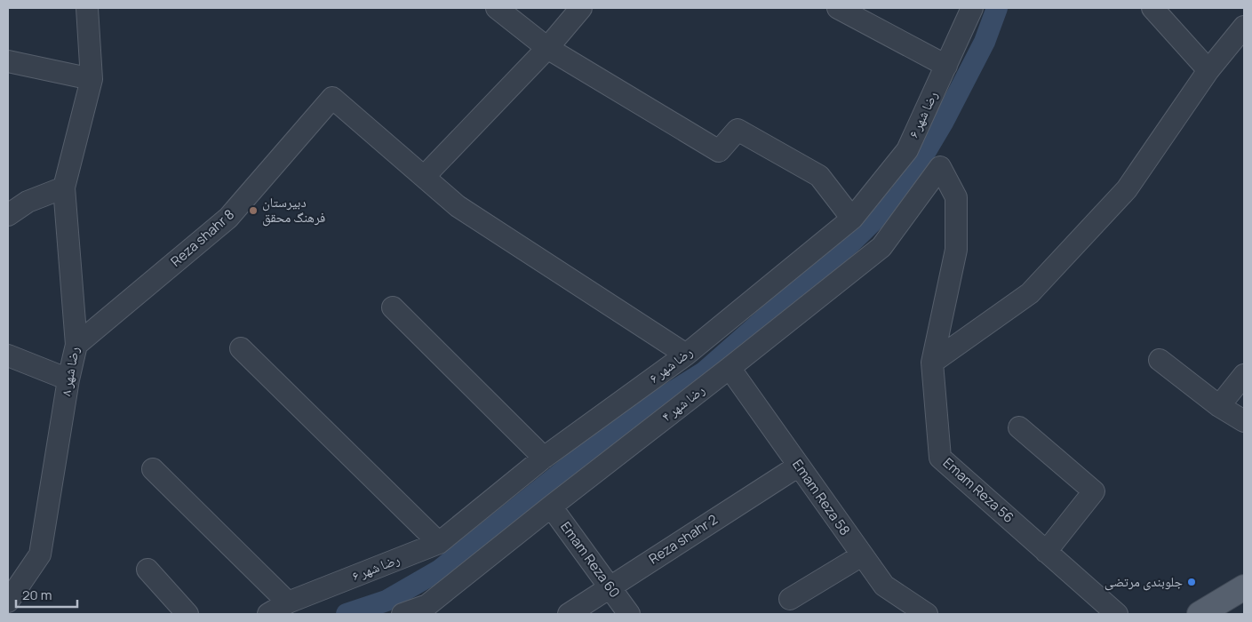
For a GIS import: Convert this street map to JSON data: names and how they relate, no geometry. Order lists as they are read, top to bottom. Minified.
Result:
{"streets":{"street":["رضا شهر ۶","Reza shahr 8","رضا شهر ۸","رضا شهر ۴","Emam Reza 56","Emam Reza 58","Reza shahr 2","Emam Reza 60"]},"crossings":[["Reza shahr 8","رضا شهر ۸"],["رضا شهر ۴","Emam Reza 56"],["رضا شهر ۴","Emam Reza 58"],["رضا شهر ۴","Emam Reza 60"],["Emam Reza 58","Reza shahr 2"],["Reza shahr 2","Emam Reza 60"]],"places":["دبیرستان فرهنگ محقق","جلوبندی مرتضی"],"scale_bar":"20 m"}
